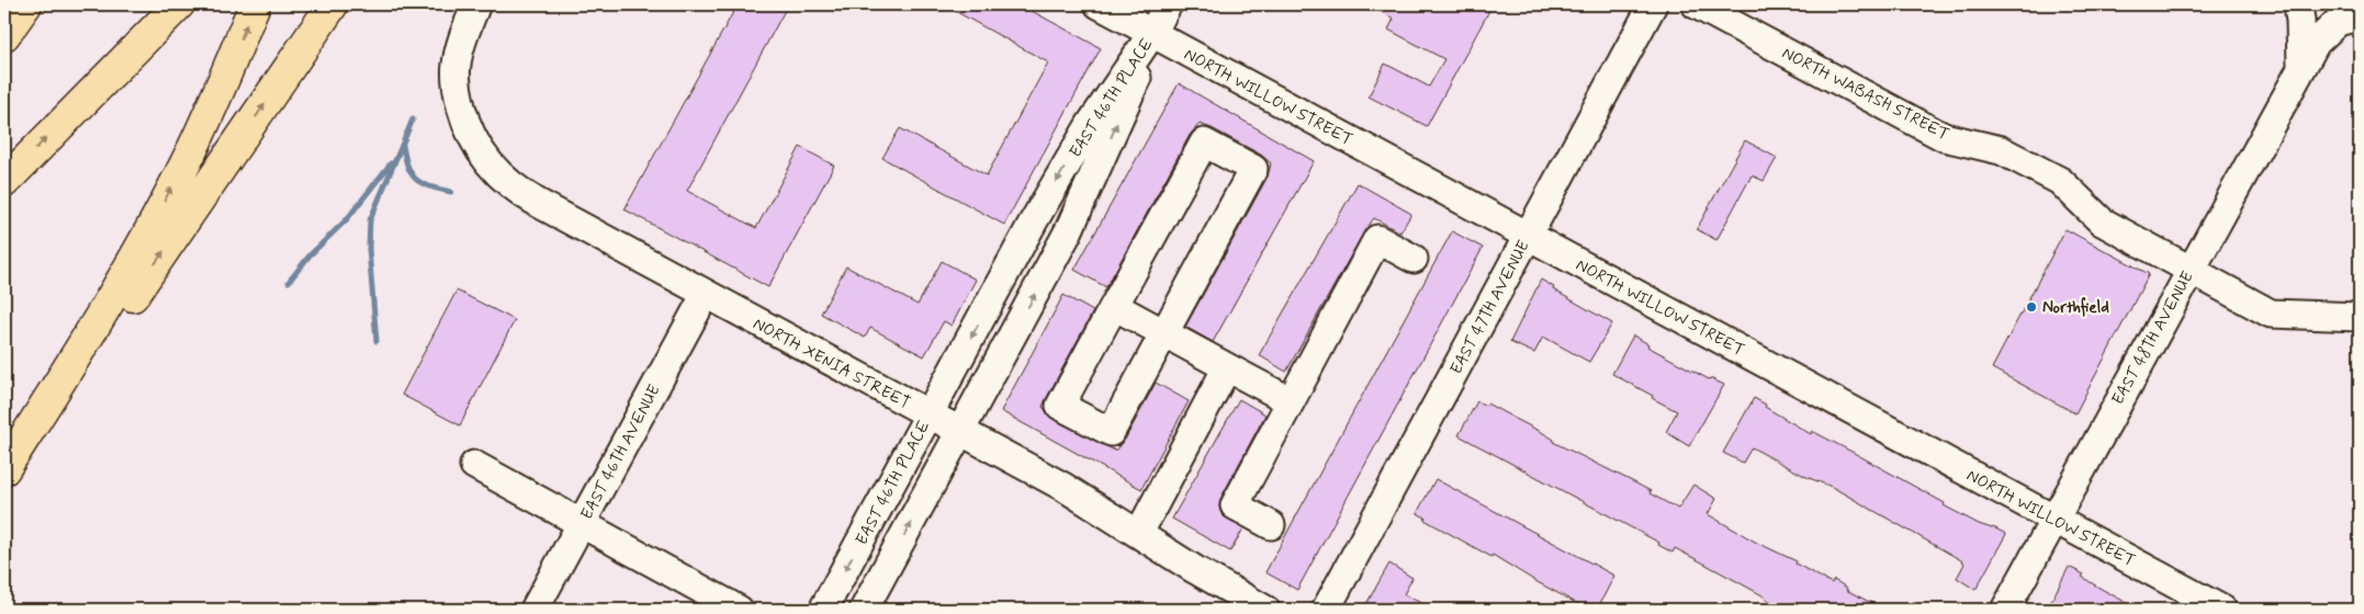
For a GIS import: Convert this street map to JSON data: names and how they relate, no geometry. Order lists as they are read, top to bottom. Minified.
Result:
{"streets":{"street":["NORTH WABASH STREET","NORTH WILLOW STREET","EAST 46TH PLACE","EAST 47TH AVENUE","EAST 48TH AVENUE","NORTH XENIA STREET","EAST 46TH AVENUE"]},"crossings":[["NORTH WABASH STREET","EAST 48TH AVENUE"],["NORTH WILLOW STREET","EAST 46TH PLACE"],["NORTH WILLOW STREET","EAST 47TH AVENUE"],["NORTH WILLOW STREET","EAST 48TH AVENUE"],["EAST 46TH PLACE","NORTH XENIA STREET"],["NORTH XENIA STREET","EAST 46TH AVENUE"]],"places":["Northfield"]}
